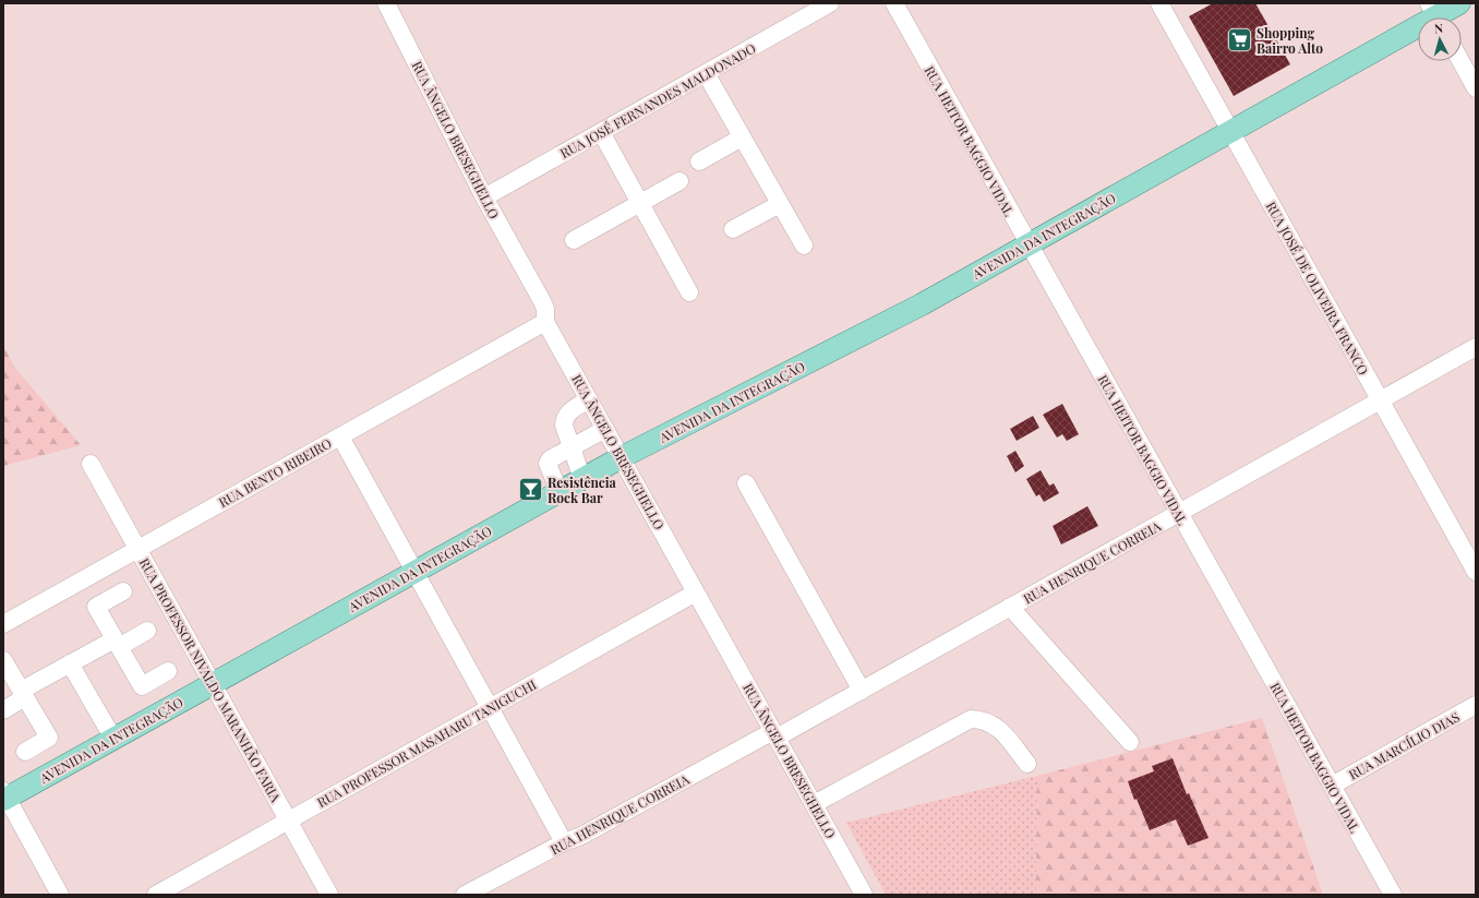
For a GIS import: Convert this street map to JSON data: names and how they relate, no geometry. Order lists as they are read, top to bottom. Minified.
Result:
{"streets":{"main road":["AVENIDA DA INTEGRAÇÃO"],"street":["RUA JOSÉ FERNANDES MALDONADO","RUA ÂNGELO BRESEGHELLO","RUA HEITOR BAGGIO VIDAL","RUA JOSÉ DE OLIVEIRA FRANCO","RUA BENTO RIBEIRO","RUA HENRIQUE CORREIA","RUA PROFESSOR NIVALDO MARANHÃO FARIA","RUA PROFESSOR MASAHARU TANIGUCHI","RUA MARCÍLIO DIAS"]},"crossings":[["RUA JOSÉ FERNANDES MALDONADO","RUA ÂNGELO BRESEGHELLO"],["RUA ÂNGELO BRESEGHELLO","AVENIDA DA INTEGRAÇÃO"],["RUA ÂNGELO BRESEGHELLO","RUA BENTO RIBEIRO"],["RUA ÂNGELO BRESEGHELLO","RUA HENRIQUE CORREIA"],["RUA ÂNGELO BRESEGHELLO","RUA PROFESSOR MASAHARU TANIGUCHI"],["RUA HEITOR BAGGIO VIDAL","AVENIDA DA INTEGRAÇÃO"],["RUA HEITOR BAGGIO VIDAL","RUA HENRIQUE CORREIA"],["RUA HEITOR BAGGIO VIDAL","RUA MARCÍLIO DIAS"],["AVENIDA DA INTEGRAÇÃO","RUA JOSÉ DE OLIVEIRA FRANCO"],["AVENIDA DA INTEGRAÇÃO","RUA PROFESSOR NIVALDO MARANHÃO FARIA"],["RUA JOSÉ DE OLIVEIRA FRANCO","RUA HENRIQUE CORREIA"],["RUA BENTO RIBEIRO","RUA PROFESSOR NIVALDO MARANHÃO FARIA"],["RUA PROFESSOR NIVALDO MARANHÃO FARIA","RUA PROFESSOR MASAHARU TANIGUCHI"]],"places":{"supermarket":["Shopping Bairro Alto"],"bar":["Resistência Rock Bar"]},"north":"top"}
